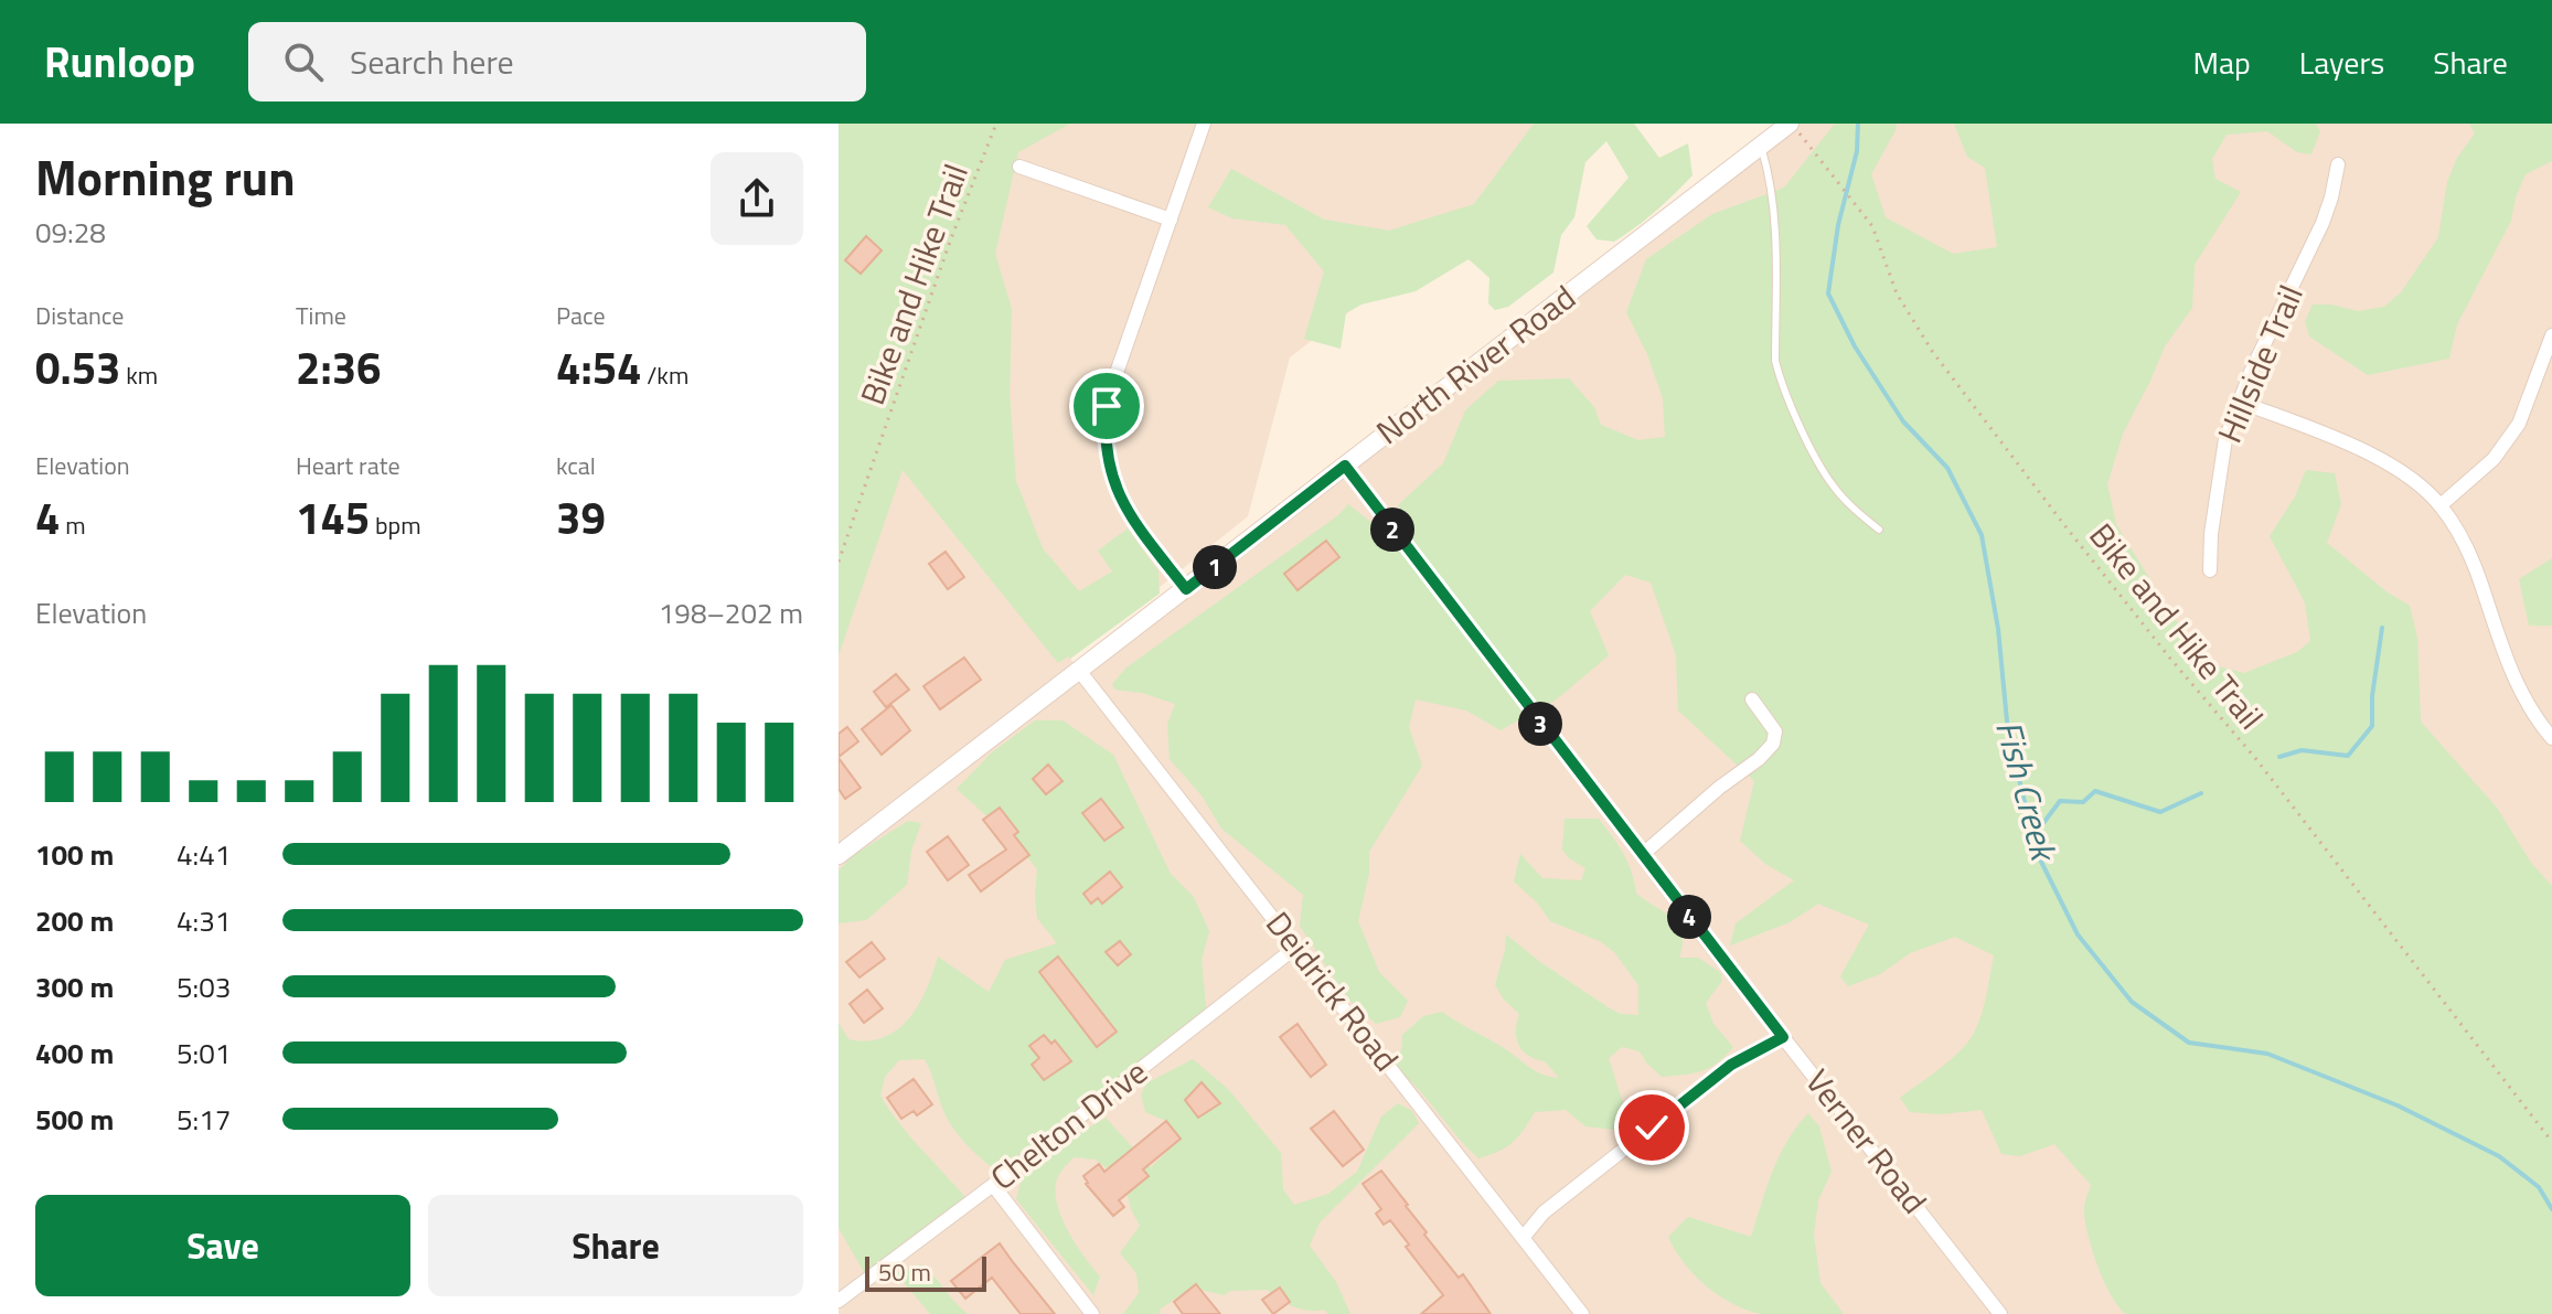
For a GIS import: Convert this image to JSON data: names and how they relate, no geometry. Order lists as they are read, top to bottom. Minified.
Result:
{"streets":{"street":["Hillside Trail","North River Road","Deidrick Road","Chelton Drive","Verner Road"],"path":["Bike and Hike Trail"]},"crossings":[["Bike and Hike Trail","North River Road"],["North River Road","Deidrick Road"],["North River Road","Verner Road"],["Deidrick Road","Chelton Drive"]],"water":["Fish Creek"],"scale_bar":"50 m","page":{"header":"Runloop","search":"Search here","nav":["Map","Layers","Share"],"heading":["Morning run","09:28"],"stats":[["Distance","0.53 km"],["Time","2:36"],["Pace","4:54 /km"],["Elevation","4 m"],["Heart rate","145 bpm"],["kcal","39"]],"pins":["2","1","3","4"],"chart":["Elevation","198–202 m"],"list":[{"name":"100 m","note":"4:41"},{"name":"200 m","note":"4:31"},{"name":"300 m","note":"5:03"},{"name":"400 m","note":"5:01"},{"name":"500 m","note":"5:17"}],"buttons":["Save","Share"],"scale":"50 m"}}
